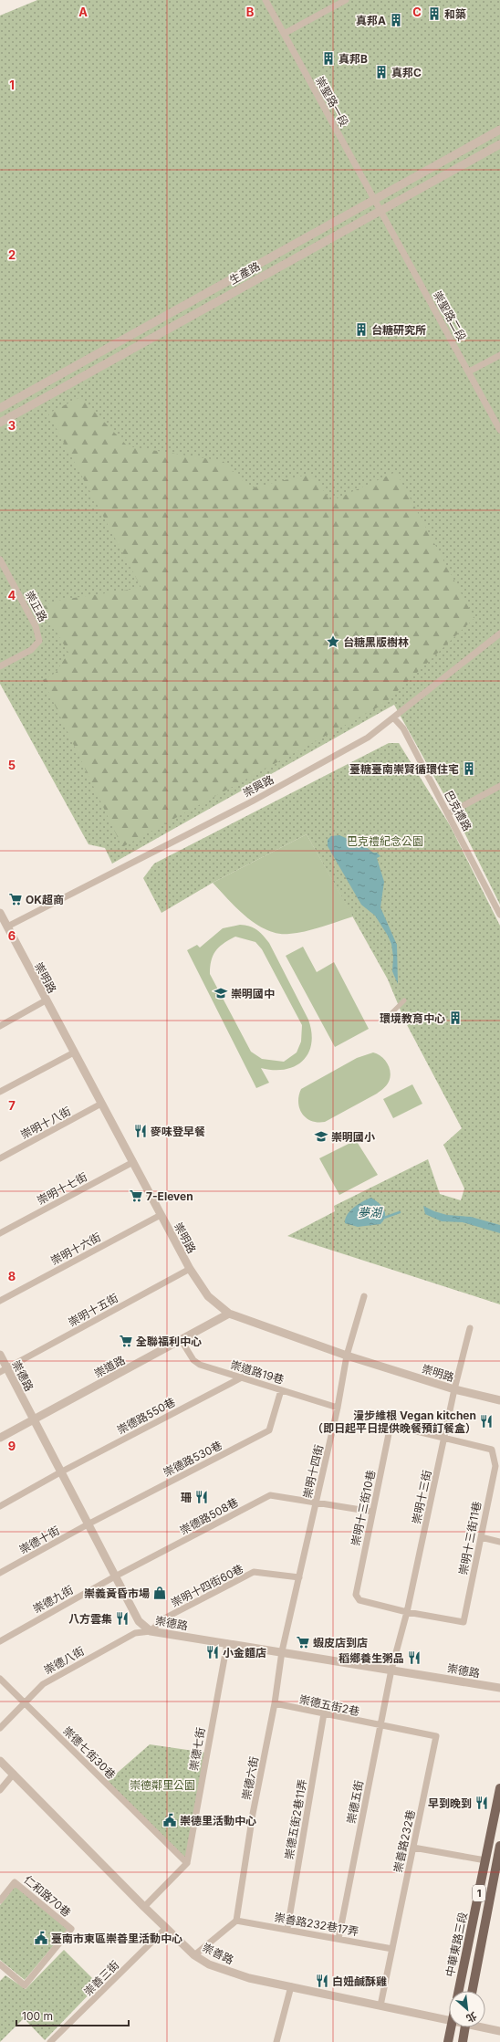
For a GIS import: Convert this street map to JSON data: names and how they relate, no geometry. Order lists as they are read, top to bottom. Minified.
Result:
{"streets":{"main road":["1","中華東路三段"],"street":["崇聖路一段","生產路","崇聖路二段","崇正路","崇興路","巴克禮路","崇明路","崇明十八街","崇明十七街","崇明十六街","崇明十五街","崇道路","崇道路19巷","崇德路","崇德路550巷","崇德路530巷","崇明十四街","崇明十三街","崇明十三街10巷","崇德路508巷","崇明十三街11巷","崇德十街","崇明十四街60巷","崇德九街","崇德八街","崇德五街2巷","崇德七街","崇德七街30巷","崇德六街","崇德五街","崇德五街2巷11弄","崇善路232巷","仁和路70巷","崇善路232巷17弄","崇善路","崇善三街"]},"crossings":[["崇聖路一段","生產路"],["崇聖路一段","崇聖路二段"],["生產路","崇聖路二段"],["崇興路","巴克禮路"],["崇興路","崇明路"],["崇明路","崇明十八街"],["崇明路","崇明十七街"],["崇明路","崇明十六街"],["崇明路","崇明十五街"],["崇明路","崇道路"],["崇明路","崇明十四街"],["崇明路","崇明十三街"],["崇明十五街","崇德路"],["崇道路","崇道路19巷"],["崇道路","崇德路"],["崇道路19巷","崇德路550巷"],["崇道路19巷","崇德路530巷"],["崇道路19巷","崇明十四街"],["崇德路","崇德路550巷"],["崇德路","崇德路530巷"],["崇德路","崇明十四街"],["崇德路","崇明十三街"],["崇德路","崇德路508巷"],["崇德路","崇德十街"],["崇德路","崇明十四街60巷"],["崇德路","崇德九街"],["崇德路","崇德八街"],["崇德路","崇德七街"],["崇德路","崇德六街"],["崇德路","崇德五街"],["崇德路530巷","崇德十街"],["崇明十四街","崇德路508巷"],["崇明十四街","崇明十四街60巷"],["崇明十四街","崇德六街"],["崇明十三街","崇明十三街10巷"],["崇明十三街","崇明十三街11巷"],["崇明十三街","崇德五街"],["崇明十三街10巷","崇德路508巷"],["崇明十三街10巷","崇明十三街11巷"],["崇德路508巷","崇德九街"],["崇明十四街60巷","崇德八街"],["崇德八街","崇德七街30巷"],["崇德五街2巷","崇德六街"],["崇德五街2巷","崇德五街"],["崇德五街2巷","崇德五街2巷11弄"],["崇德五街2巷","崇善路232巷"],["崇德七街","崇德七街30巷"],["崇德六街","崇善路232巷17弄"],["崇德五街","崇善路232巷"],["崇德五街","崇善路232巷17弄"],["崇德五街2巷11弄","崇善路232巷17弄"],["崇善路232巷","崇善路232巷17弄"],["崇善路232巷","崇善路"],["崇善路","崇善三街"]],"water":["夢湖"],"parks":["巴克禮紀念公園","崇德鄰里公園"],"places":{"building":["和築","真邦A","真邦B","真邦C","台糖研究所","臺糖臺南崇賢循環住宅","環境教育中心"],"place":["台糖黑版樹林"],"supermarket":["OK超商","7-Eleven","全聯福利中心","蝦皮店到店"],"school or university":["崇明國中","崇明國小"],"restaurant":["麥味登早餐","漫步維根 Vegan kitchen （即日起平日提供晚餐預訂餐盒）","珊","八方雲集","小金麵店","稻鄉養生粥品","早到晚到","白妞鹹酥雞"],"shop":["崇義黃昏市場"],"public building":["崇德里活動中心","臺南市東區崇善里活動中心"]},"scale_bar":"100 m","north":"bottom right","grid":{"columns":["A","B","C"],"rows":["1","2","3","4","5","6","7","8","9"]}}
